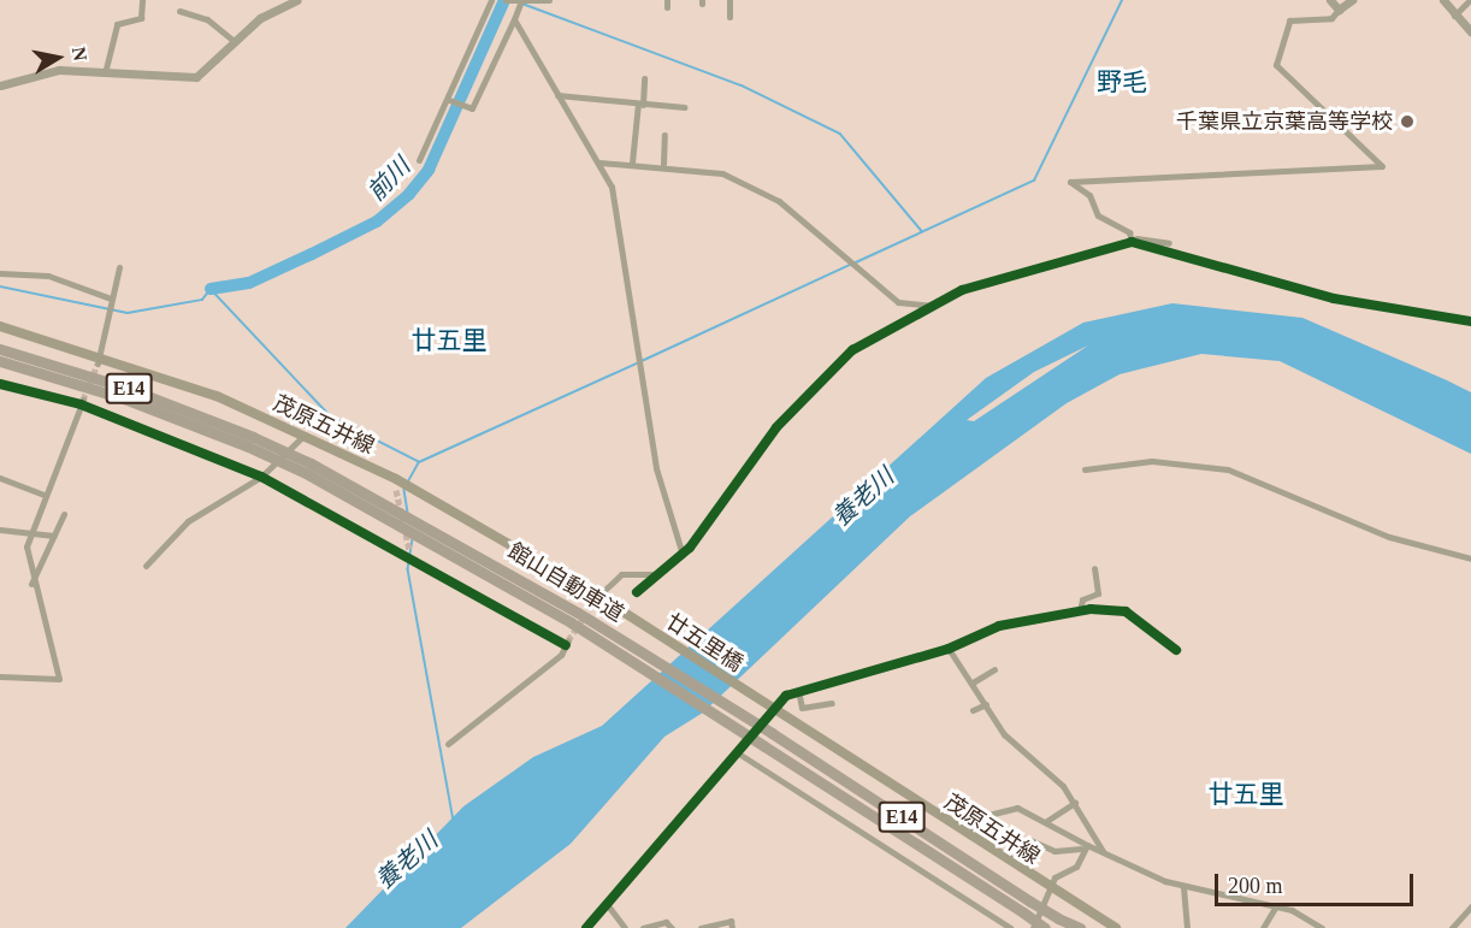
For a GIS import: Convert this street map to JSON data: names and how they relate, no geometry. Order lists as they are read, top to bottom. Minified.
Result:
{"streets":{"highway":["E14","館山自動車道"],"main road":["茂原五井線","廿五里橋"]},"crossings":[["茂原五井線","廿五里橋"]],"districts":["野毛","廿五里","廿五里"],"water":["前川","養老川"],"places":["千葉県立京葉高等学校"],"scale_bar":"200 m","north":"right"}
